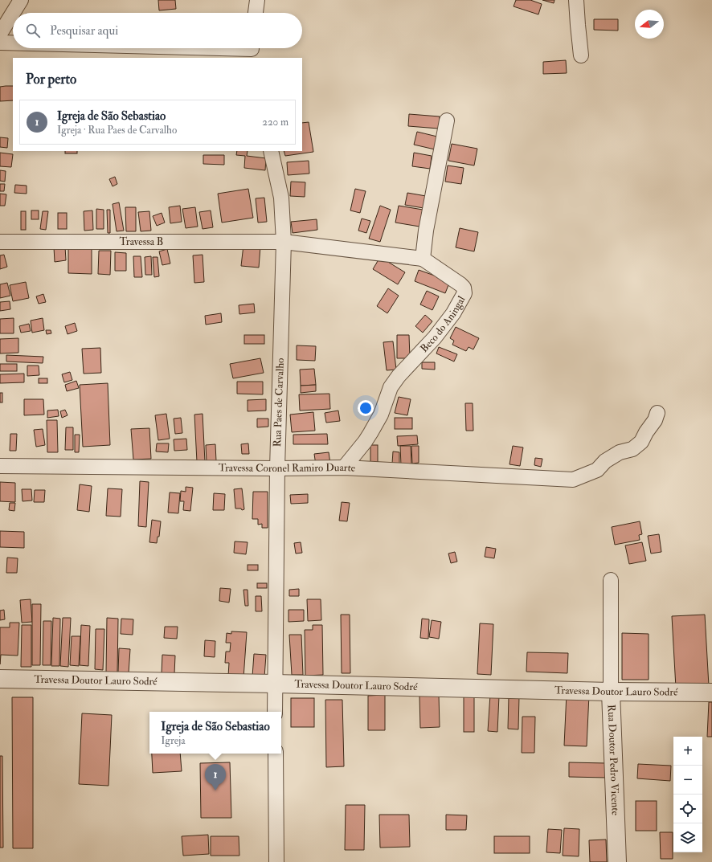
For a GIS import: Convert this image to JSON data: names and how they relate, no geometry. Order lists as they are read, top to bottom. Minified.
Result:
{"streets":{"street":["Travessa B","Beco do Aningal","Rua Paes de Carvalho","Travessa Coronel Ramiro Duarte","Travessa Doutor Lauro Sodré","Rua Doutor Pedro Vicente"]},"crossings":[["Travessa B","Beco do Aningal"],["Travessa B","Rua Paes de Carvalho"],["Beco do Aningal","Travessa Coronel Ramiro Duarte"],["Rua Paes de Carvalho","Travessa Coronel Ramiro Duarte"],["Rua Paes de Carvalho","Travessa Doutor Lauro Sodré"],["Travessa Doutor Lauro Sodré","Rua Doutor Pedro Vicente"]],"north":"left","page":{"search":"Pesquisar aqui","heading":"Por perto","list":[{"mark":"1","name":"Igreja de São Sebastiao","note":"Igreja · Rua Paes de Carvalho","value":"220 m"}],"popup":["Igreja de São Sebastiao","Igreja"],"map_buttons":["+","−"],"pins":"1"}}
